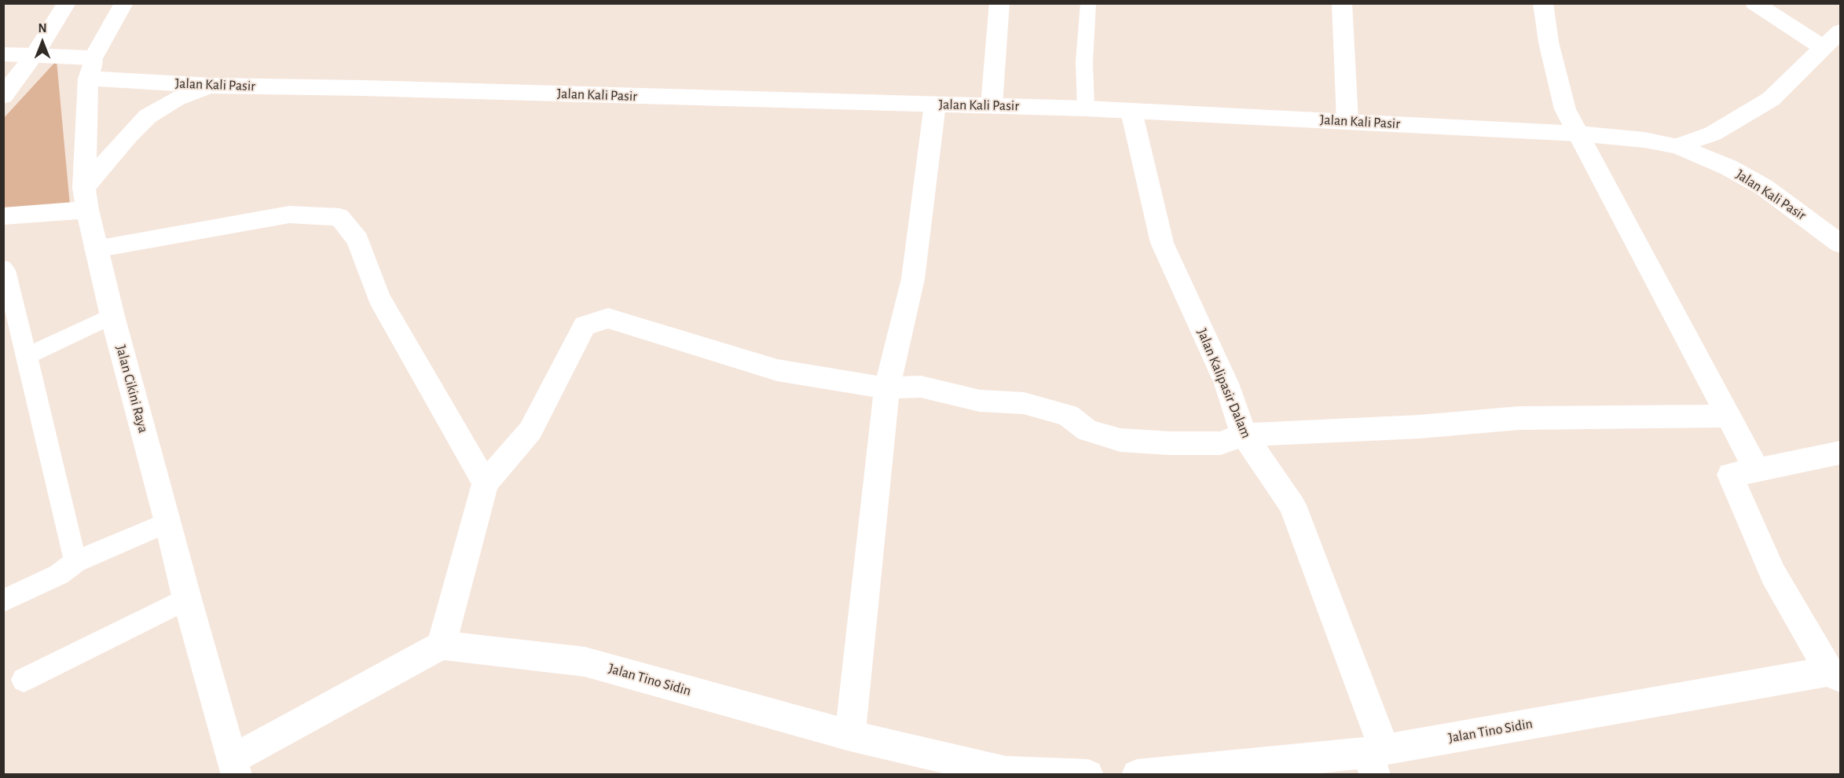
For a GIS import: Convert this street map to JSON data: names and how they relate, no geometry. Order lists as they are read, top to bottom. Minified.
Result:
{"streets":{"street":["Jalan Kali Pasir","Jalan Kalipasir Dalam","Jalan Cikini Raya","Jalan Tino Sidin"]},"crossings":[["Jalan Kali Pasir","Jalan Kalipasir Dalam"],["Jalan Kali Pasir","Jalan Cikini Raya"],["Jalan Kalipasir Dalam","Jalan Tino Sidin"]],"north":"top"}
